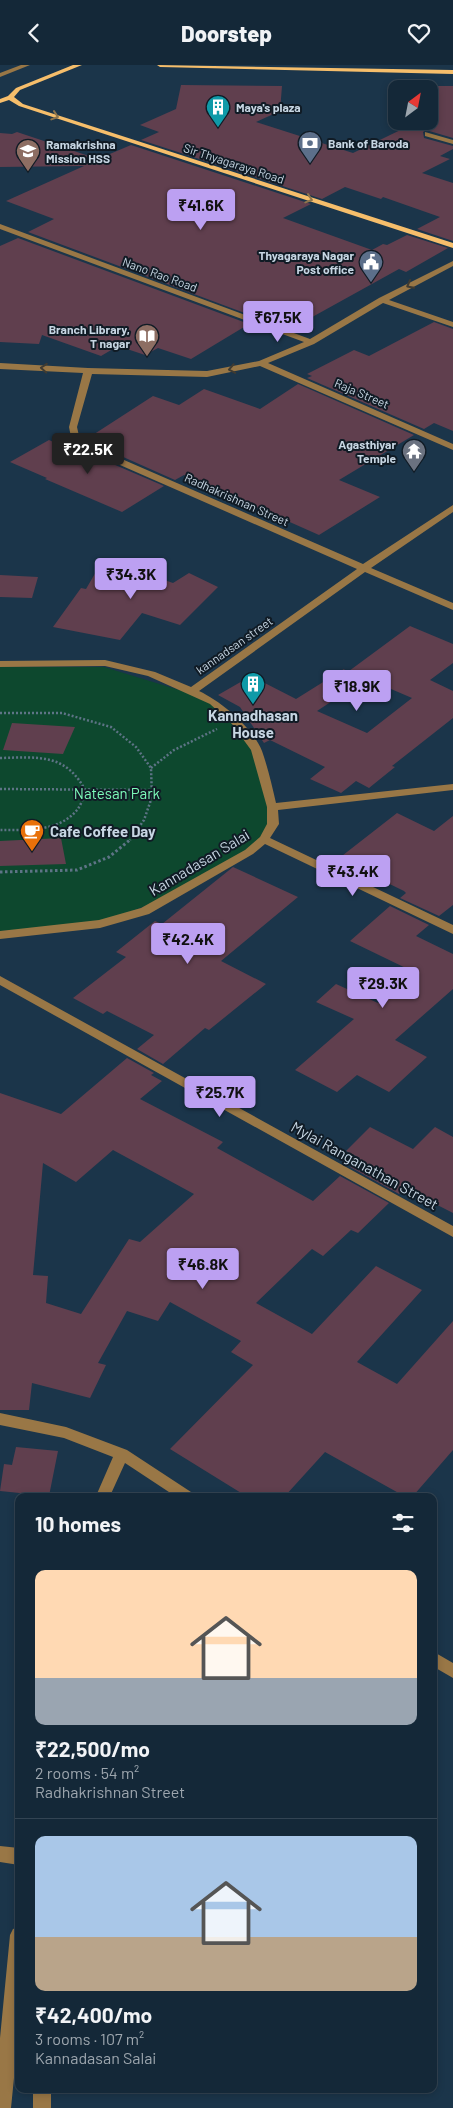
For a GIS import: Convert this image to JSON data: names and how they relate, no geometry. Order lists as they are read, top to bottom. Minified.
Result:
{"streets":{"main road":["Sir Thyagaraya Road"],"street":["Nano Rao Road","Raja Street","Radhakrishnan Street","kannadsan street","Kannadasan Salai","Mylai Ranganathan Street"]},"crossings":[["Radhakrishnan Street","kannadsan street"],["kannadsan street","Kannadasan Salai"]],"one_way":["Sir Thyagaraya Road"],"parks":["Natesan Park"],"places":{"building":["Maya's plaza","Kannadhasan House"],"bank":["Bank of Baroda"],"school or university":["Ramakrishna Mission HSS"],"public building":["Thyagaraya Nagar Post office"],"library":["Branch Library, T nagar"],"temple":["Agasthiyar Temple"],"cafe":["Cafe Coffee Day"]},"north":"top right","page":{"header":"Doorstep","price":["₹41.6K","₹67.5K","₹22.5K","₹34.3K","₹18.9K","₹43.4K","₹42.4K","₹29.3K","₹25.7K","₹46.8K"],"heading":"10 homes","list":[{"name":"₹22,500/mo","note":"2 rooms · 54 m² · Radhakrishnan Street"},{"name":"₹42,400/mo","note":"3 rooms · 107 m² · Kannadasan Salai"}]}}
